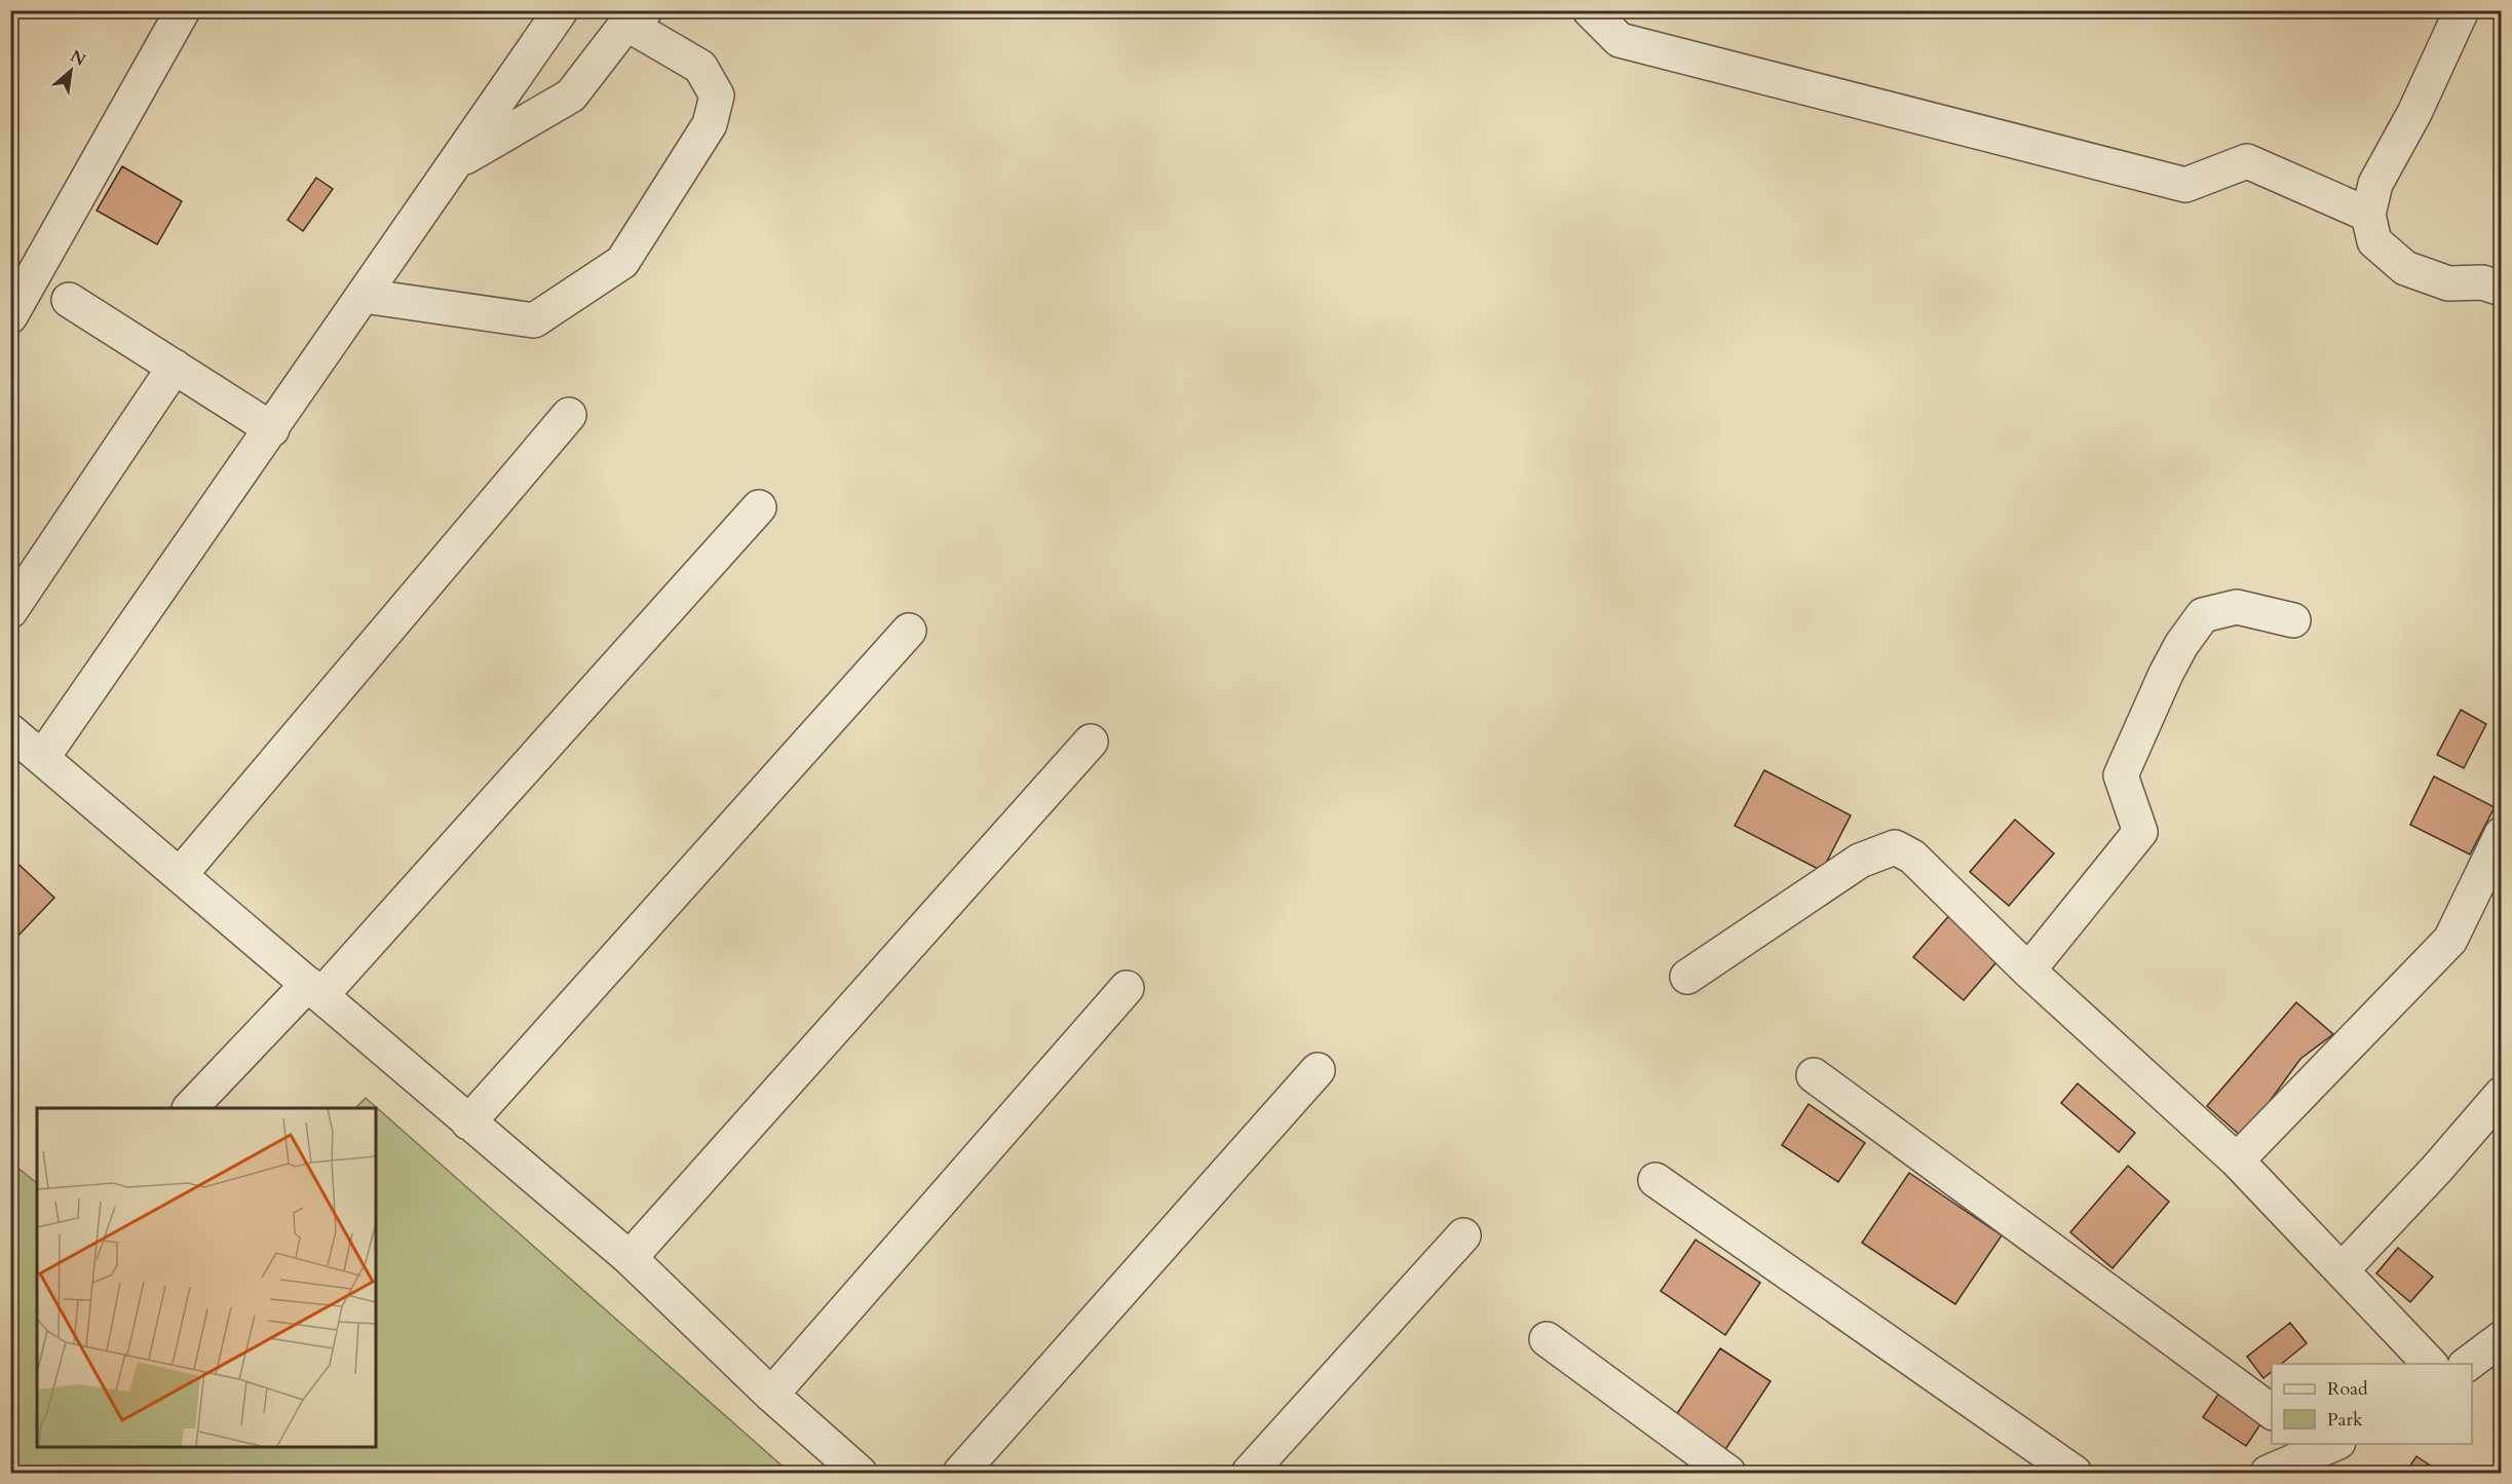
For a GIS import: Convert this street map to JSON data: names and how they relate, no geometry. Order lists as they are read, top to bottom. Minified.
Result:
{"legend":["Road","Park"],"north":"top right"}
